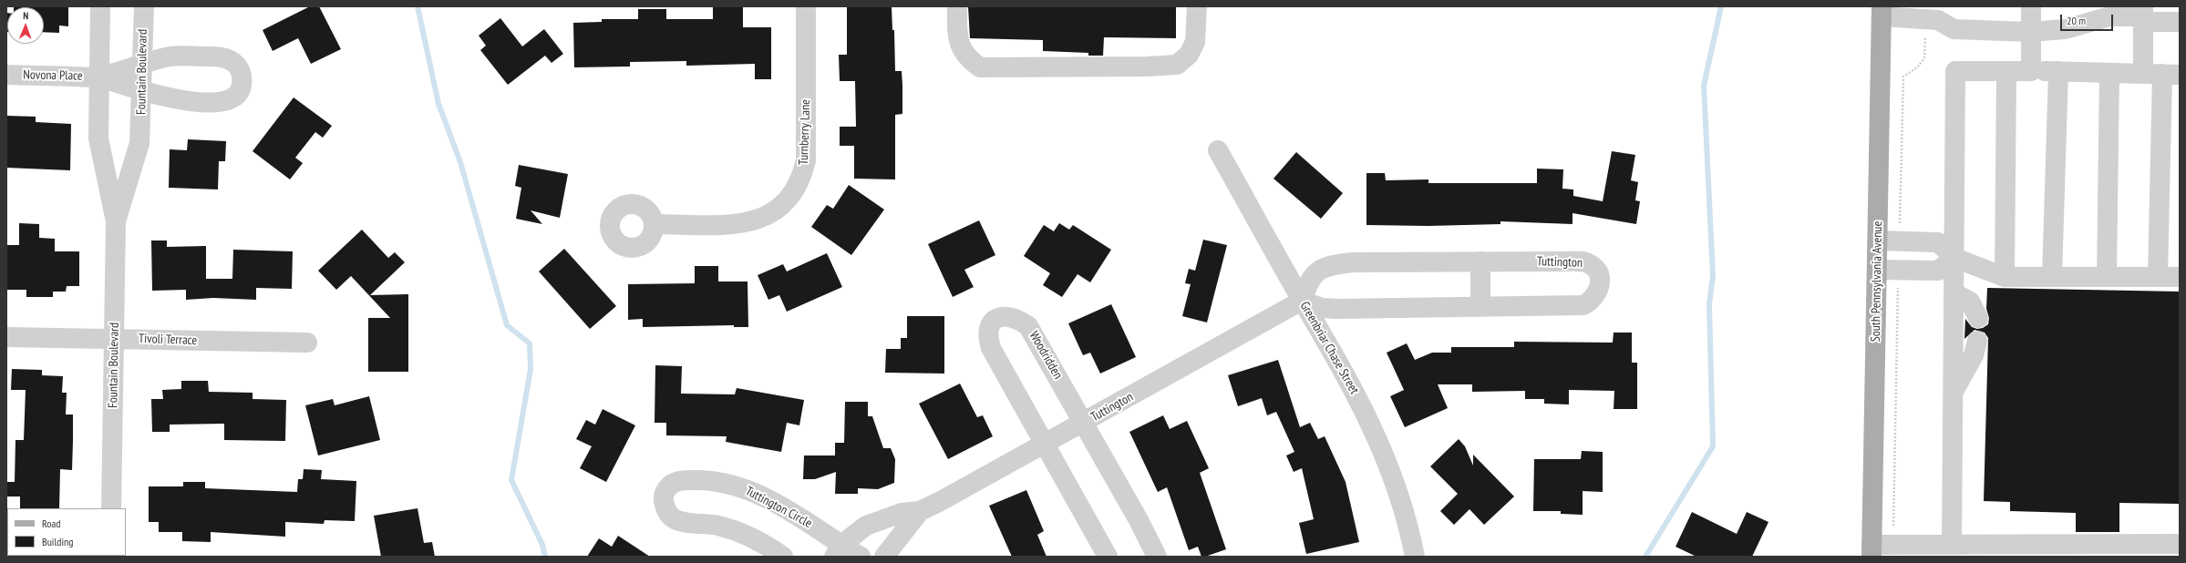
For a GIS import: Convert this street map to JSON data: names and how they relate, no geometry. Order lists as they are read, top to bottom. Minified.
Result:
{"streets":{"main road":["South Pennsylvania Avenue"],"street":["Fountain Boulevard","Novona Place","Turnberry Lane","Tuttington","Tivoli Terrace","Greenbriar Chase Street","Woodridden","Tuttington Circle"]},"crossings":[["Fountain Boulevard","Novona Place"],["Fountain Boulevard","Tivoli Terrace"],["Tuttington","Greenbriar Chase Street"],["Tuttington","Woodridden"],["Tuttington","Tuttington Circle"]],"legend":["Road","Building"],"scale_bar":"20 m","north":"top"}
